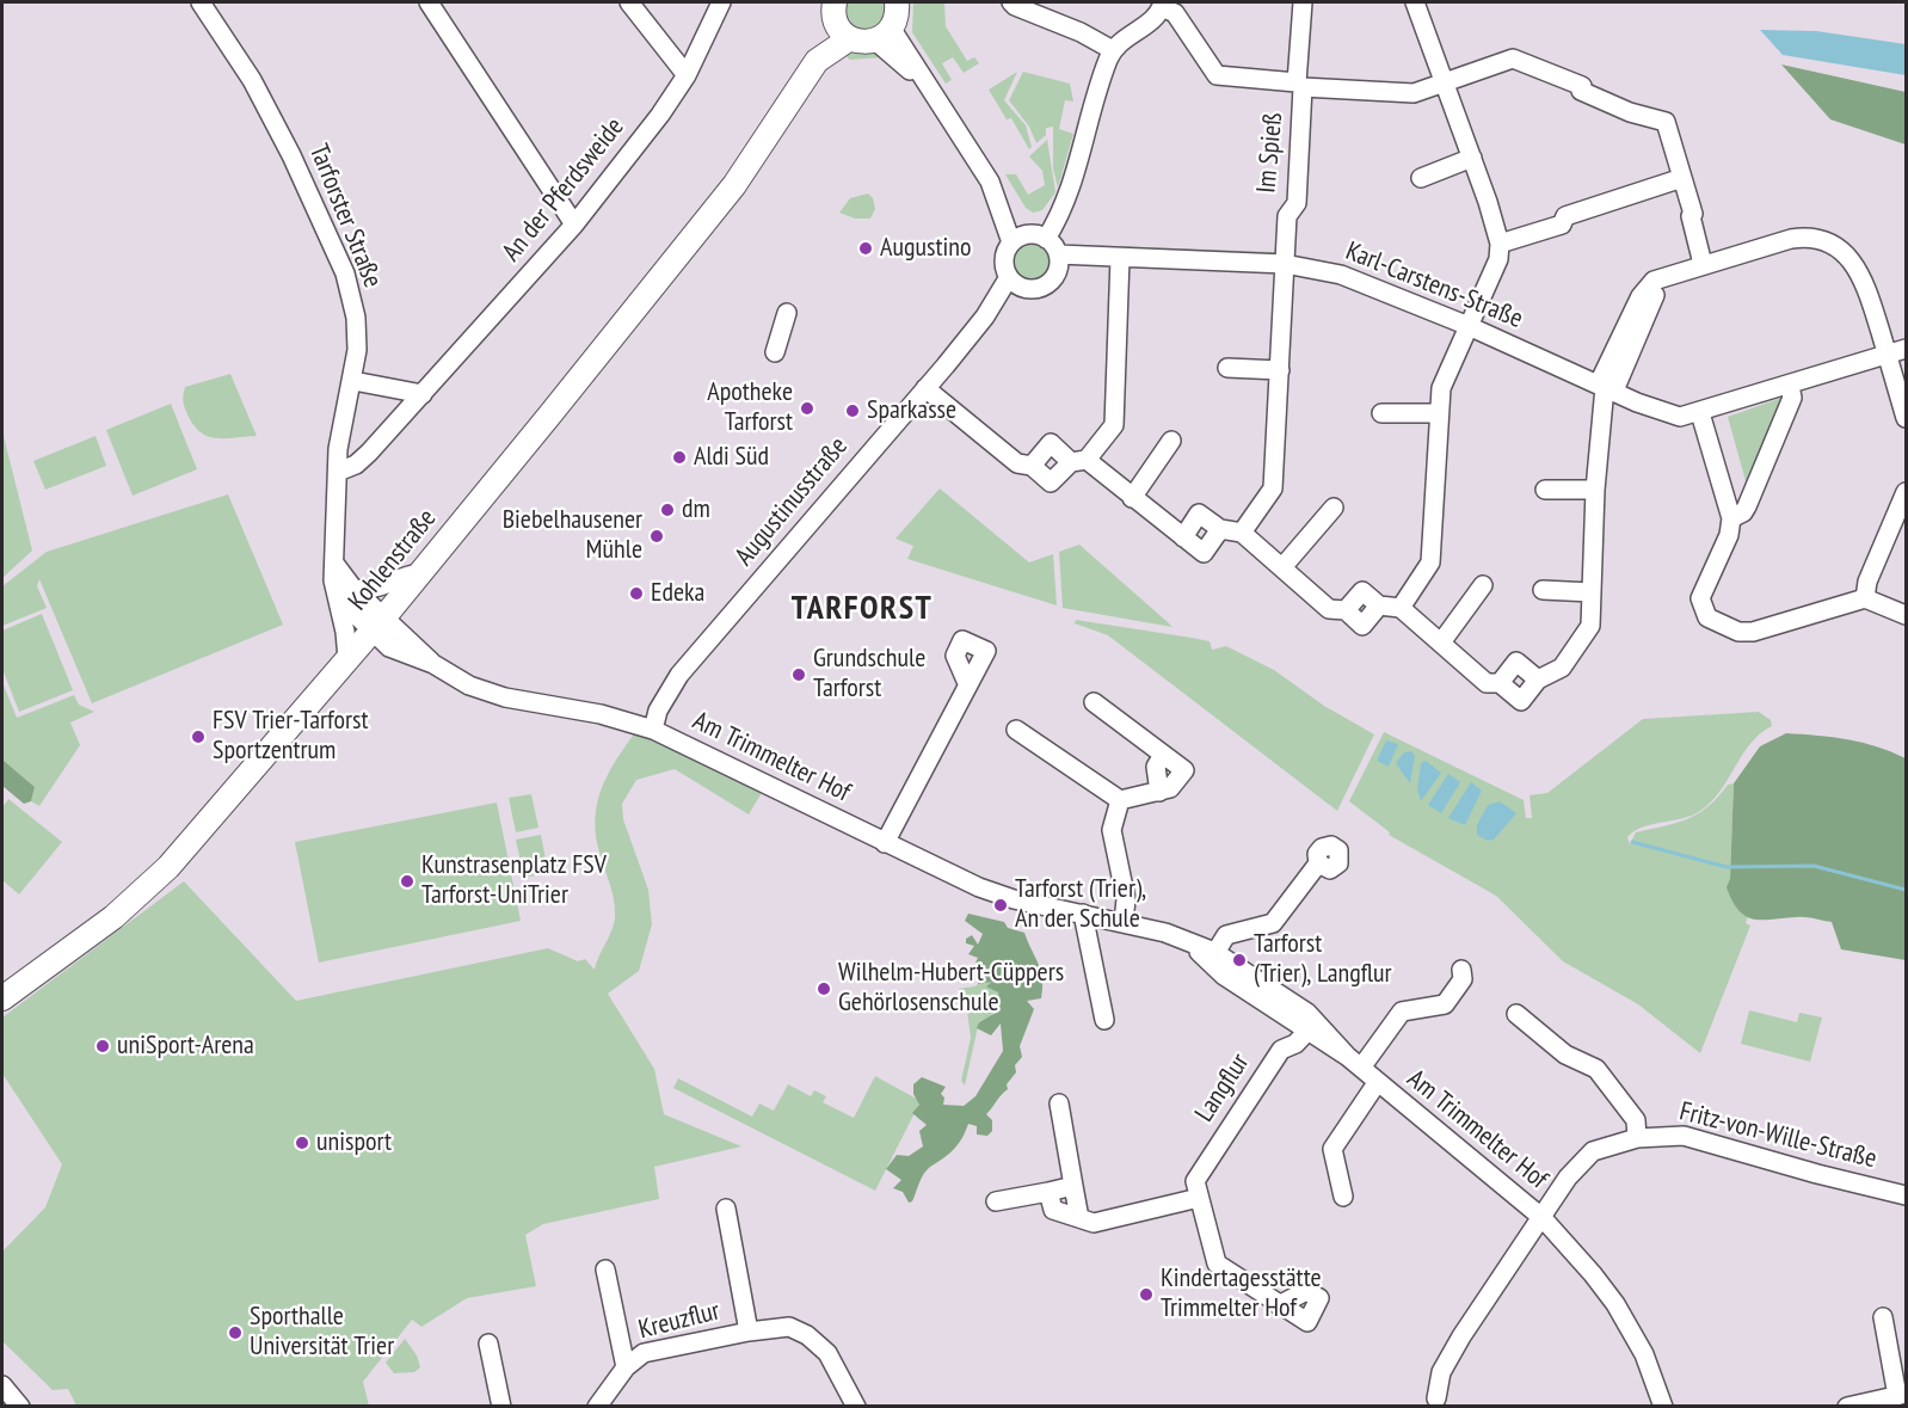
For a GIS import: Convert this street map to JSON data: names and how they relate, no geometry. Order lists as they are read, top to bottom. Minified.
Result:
{"streets":{"main road":["Kohlenstraße"],"street":["Im Spieß","An der Pferdsweide","Tarforster Straße","Karl-Carstens-Straße","Augustinusstraße","Am Trimmelter Hof","Langflur","Fritz-von-Wille-Straße","Kreuzflur"]},"crossings":[["Im Spieß","Karl-Carstens-Straße"],["An der Pferdsweide","Tarforster Straße"],["Tarforster Straße","Kohlenstraße"],["Karl-Carstens-Straße","Augustinusstraße"],["Augustinusstraße","Am Trimmelter Hof"],["Kohlenstraße","Am Trimmelter Hof"],["Am Trimmelter Hof","Langflur"],["Am Trimmelter Hof","Fritz-von-Wille-Straße"]],"districts":["TARFORST"],"places":["Augustino","Apotheke Tarforst","Sparkasse","Aldi Süd","dm","Biebelhausener Mühle","Edeka","Grundschule Tarforst","FSV Trier-Tarforst Sportzentrum","Kunstrasenplatz FSV Tarforst-UniTrier","Tarforst (Trier), An der Schule","Tarforst (Trier), Langflur","Wilhelm-Hubert-Cüppers Gehörlosenschule","uniSport-Arena","unisport","Kindertagesstätte Trimmelter Hof","Sporthalle Universität Trier"]}
